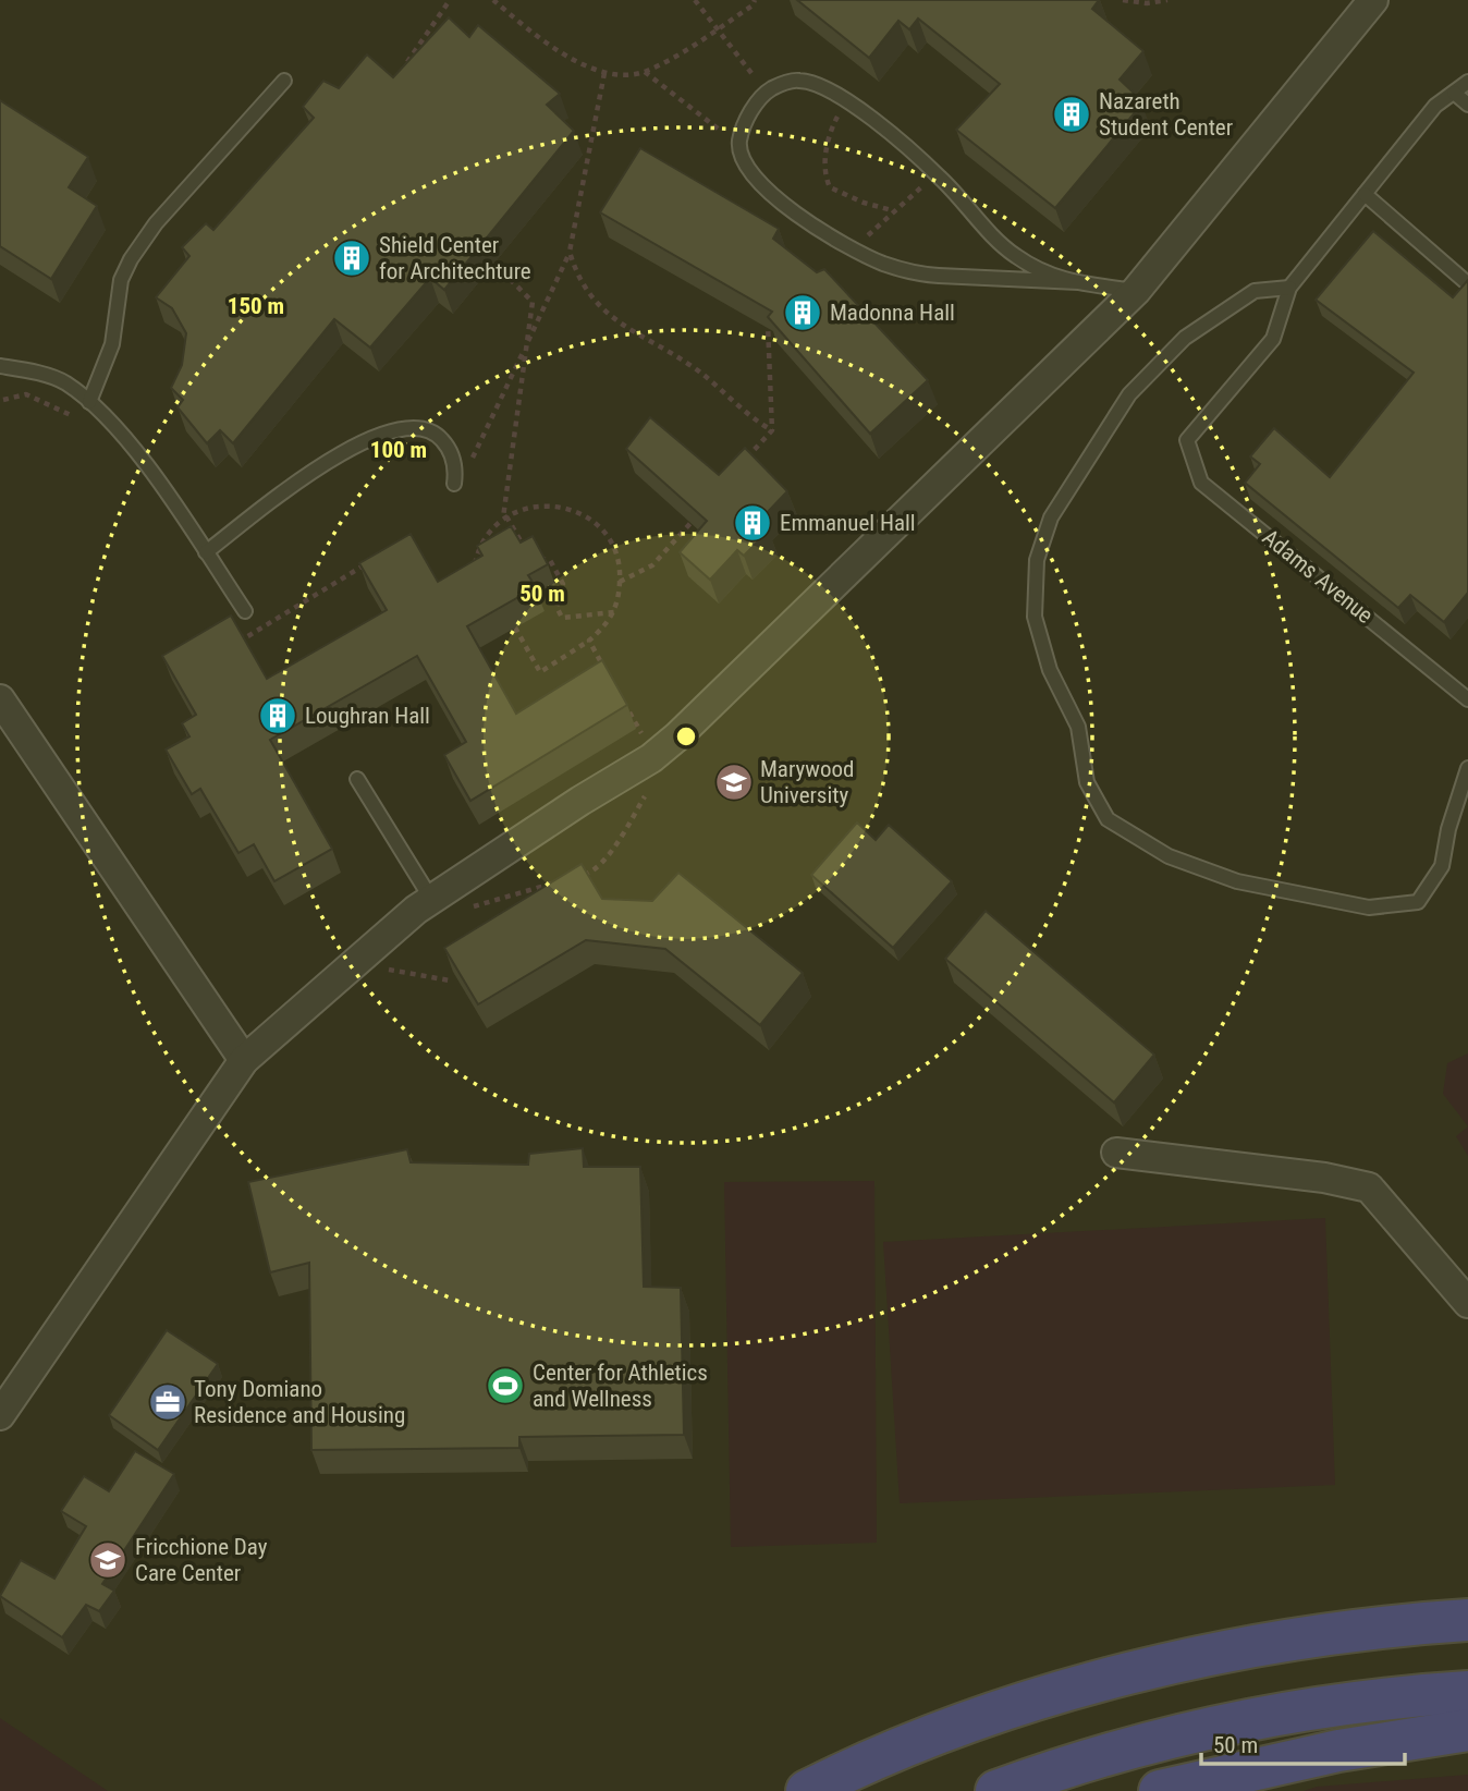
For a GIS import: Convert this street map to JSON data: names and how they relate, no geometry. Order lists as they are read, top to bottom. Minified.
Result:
{"streets":{"lane":["Adams Avenue"]},"places":{"building":["Nazareth Student Center","Shield Center for Architechture","Madonna Hall","Emmanuel Hall","Loughran Hall"],"school or university":["Marywood University","Fricchione Day Care Center"],"sports":["Center for Athletics and Wellness"],"office":["Tony Domiano Residence and Housing"]},"scale_bar":"50 m","rings":["150 m","100 m","50 m"]}
